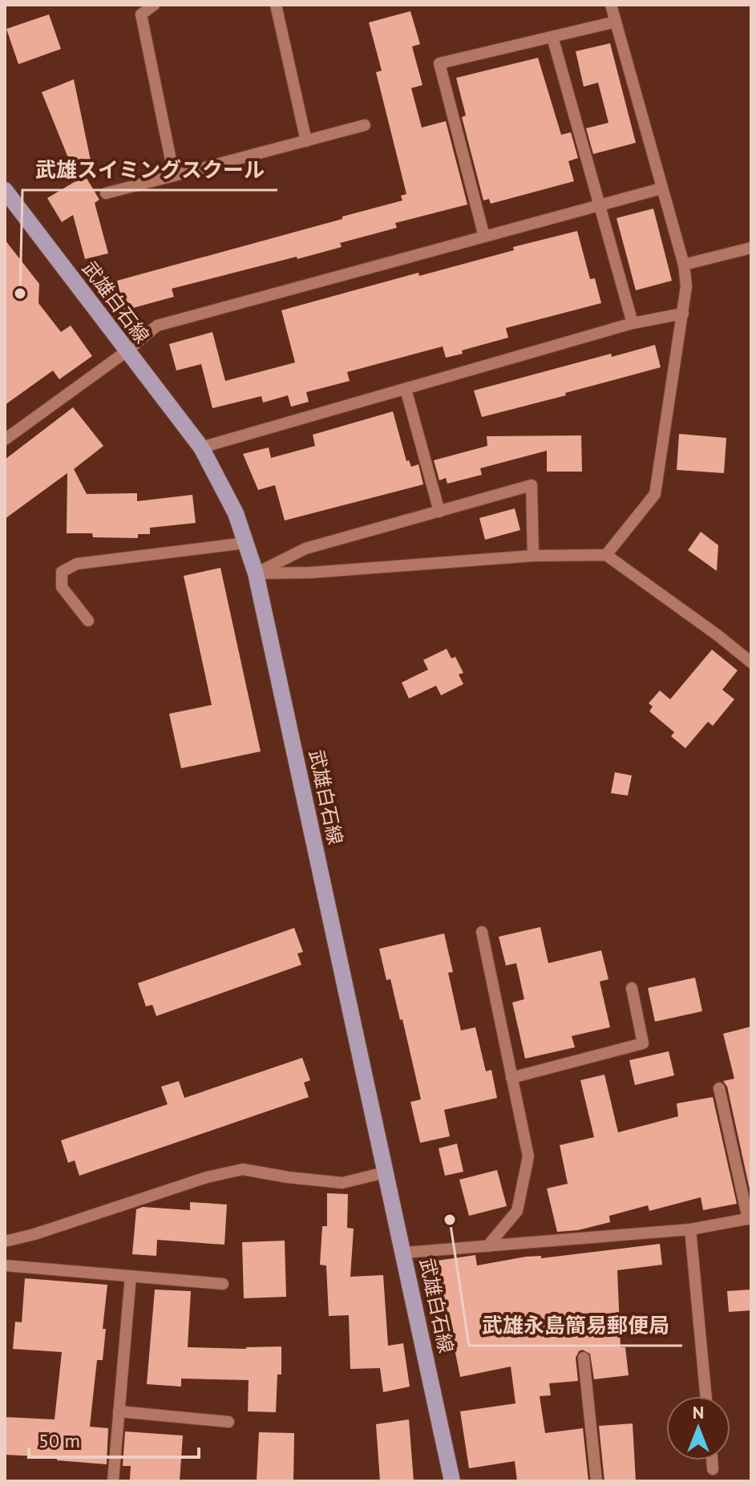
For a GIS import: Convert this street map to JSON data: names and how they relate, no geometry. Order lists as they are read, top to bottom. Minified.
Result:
{"streets":{"main road":["武雄白石線"]},"places":["武雄スイミングスクール","武雄永島簡易郵便局"],"scale_bar":"50 m","north":"top"}
